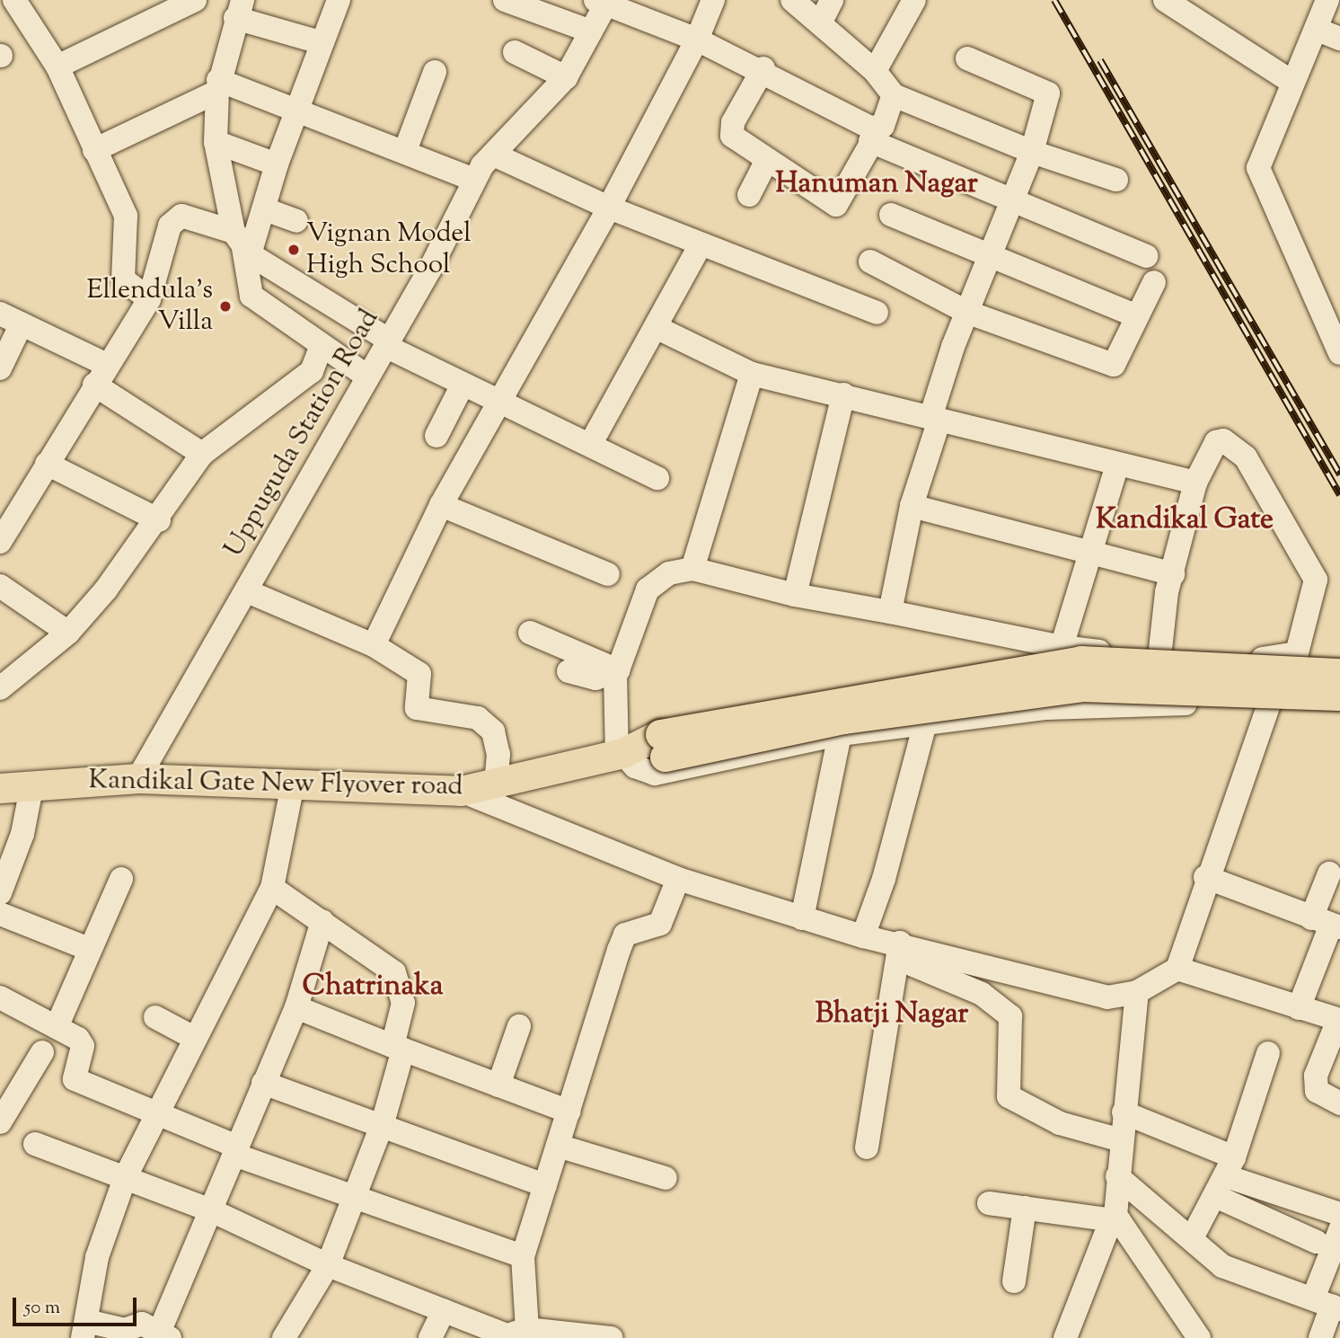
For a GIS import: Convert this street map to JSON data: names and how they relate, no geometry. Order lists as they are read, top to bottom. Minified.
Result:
{"streets":{"main road":["Kandikal Gate New Flyover road"],"street":["Uppuguda Station Road"]},"crossings":[["Uppuguda Station Road","Kandikal Gate New Flyover road"]],"districts":["Hanuman Nagar","Kandikal Gate","Chatrinaka","Bhatji Nagar"],"places":["Vignan Model High School","Ellendula's Villa"],"scale_bar":"50 m"}
